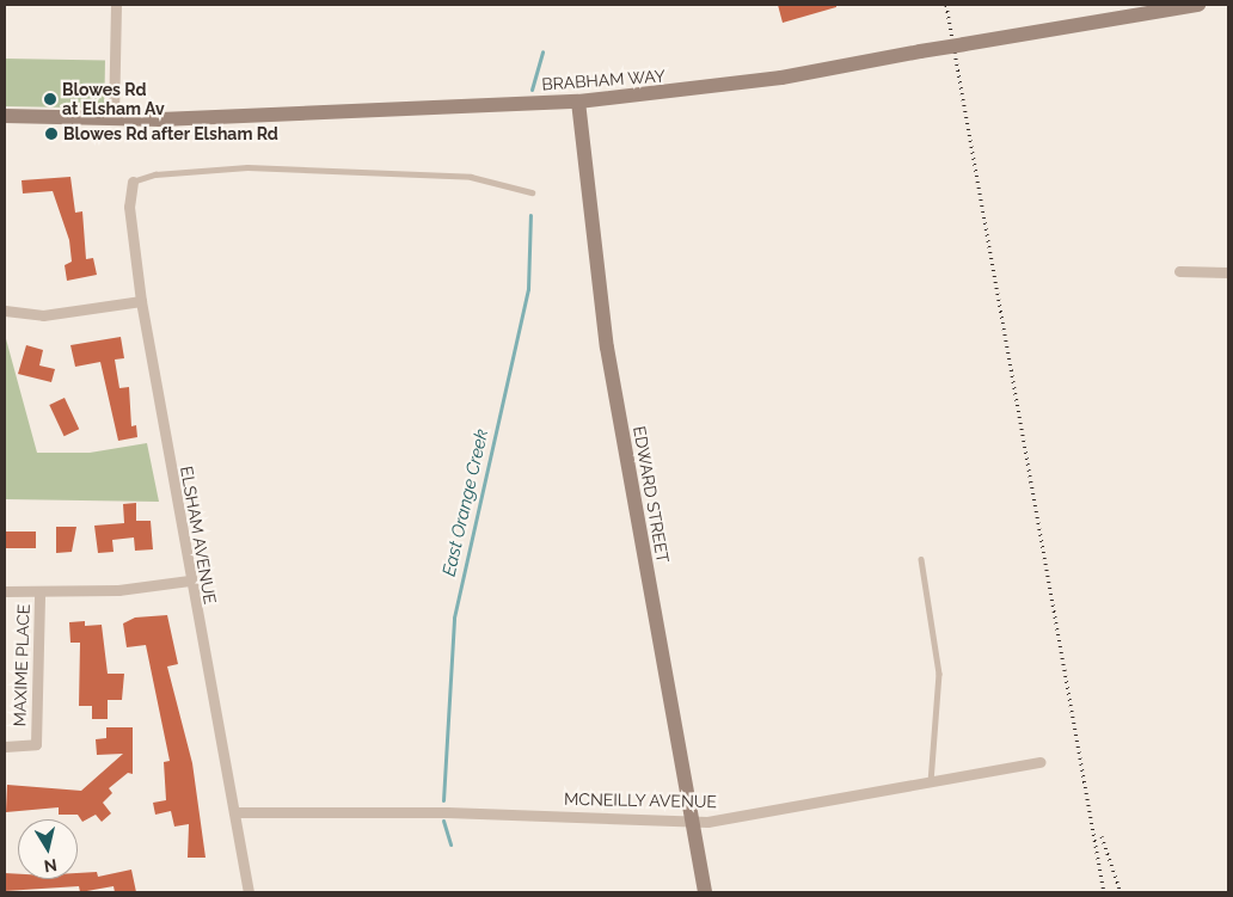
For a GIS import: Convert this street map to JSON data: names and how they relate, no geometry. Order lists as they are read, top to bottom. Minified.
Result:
{"streets":{"main road":["BRABHAM WAY","EDWARD STREET"],"street":["ELSHAM AVENUE","MAXIME PLACE","MCNEILLY AVENUE"]},"crossings":[["BRABHAM WAY","EDWARD STREET"],["EDWARD STREET","MCNEILLY AVENUE"],["ELSHAM AVENUE","MCNEILLY AVENUE"]],"water":["East Orange Creek"],"places":["Blowes Rd at Elsham Av","Blowes Rd after Elsham Rd"],"north":"bottom"}
